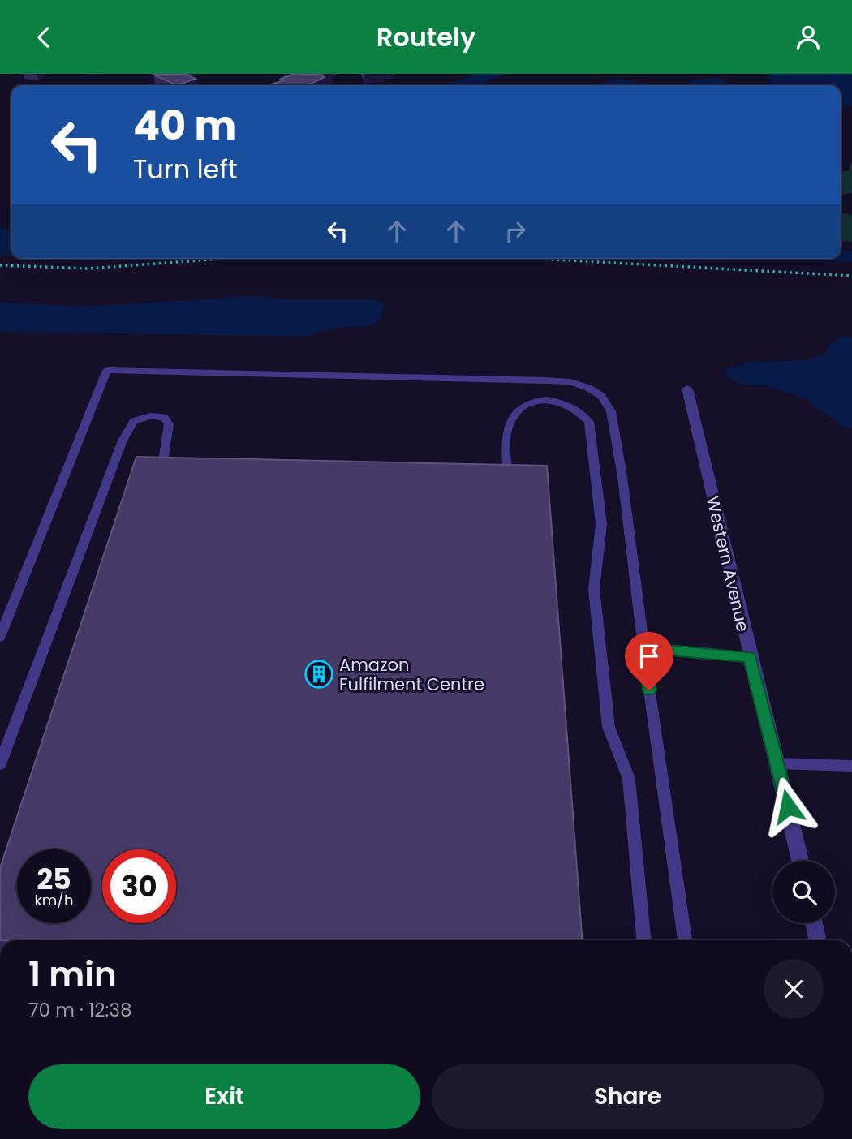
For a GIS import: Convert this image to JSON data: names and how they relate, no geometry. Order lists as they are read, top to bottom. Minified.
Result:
{"streets":{"street":["Western Avenue"]},"places":{"building":["Amazon Fulfilment Centre"]},"page":{"header":"Routely","turn":["40 m","Turn left"],"speed":"25 km/h","limit":"30","heading":["1 min","70 m · 12:38"],"buttons":["Exit","Share"]}}
